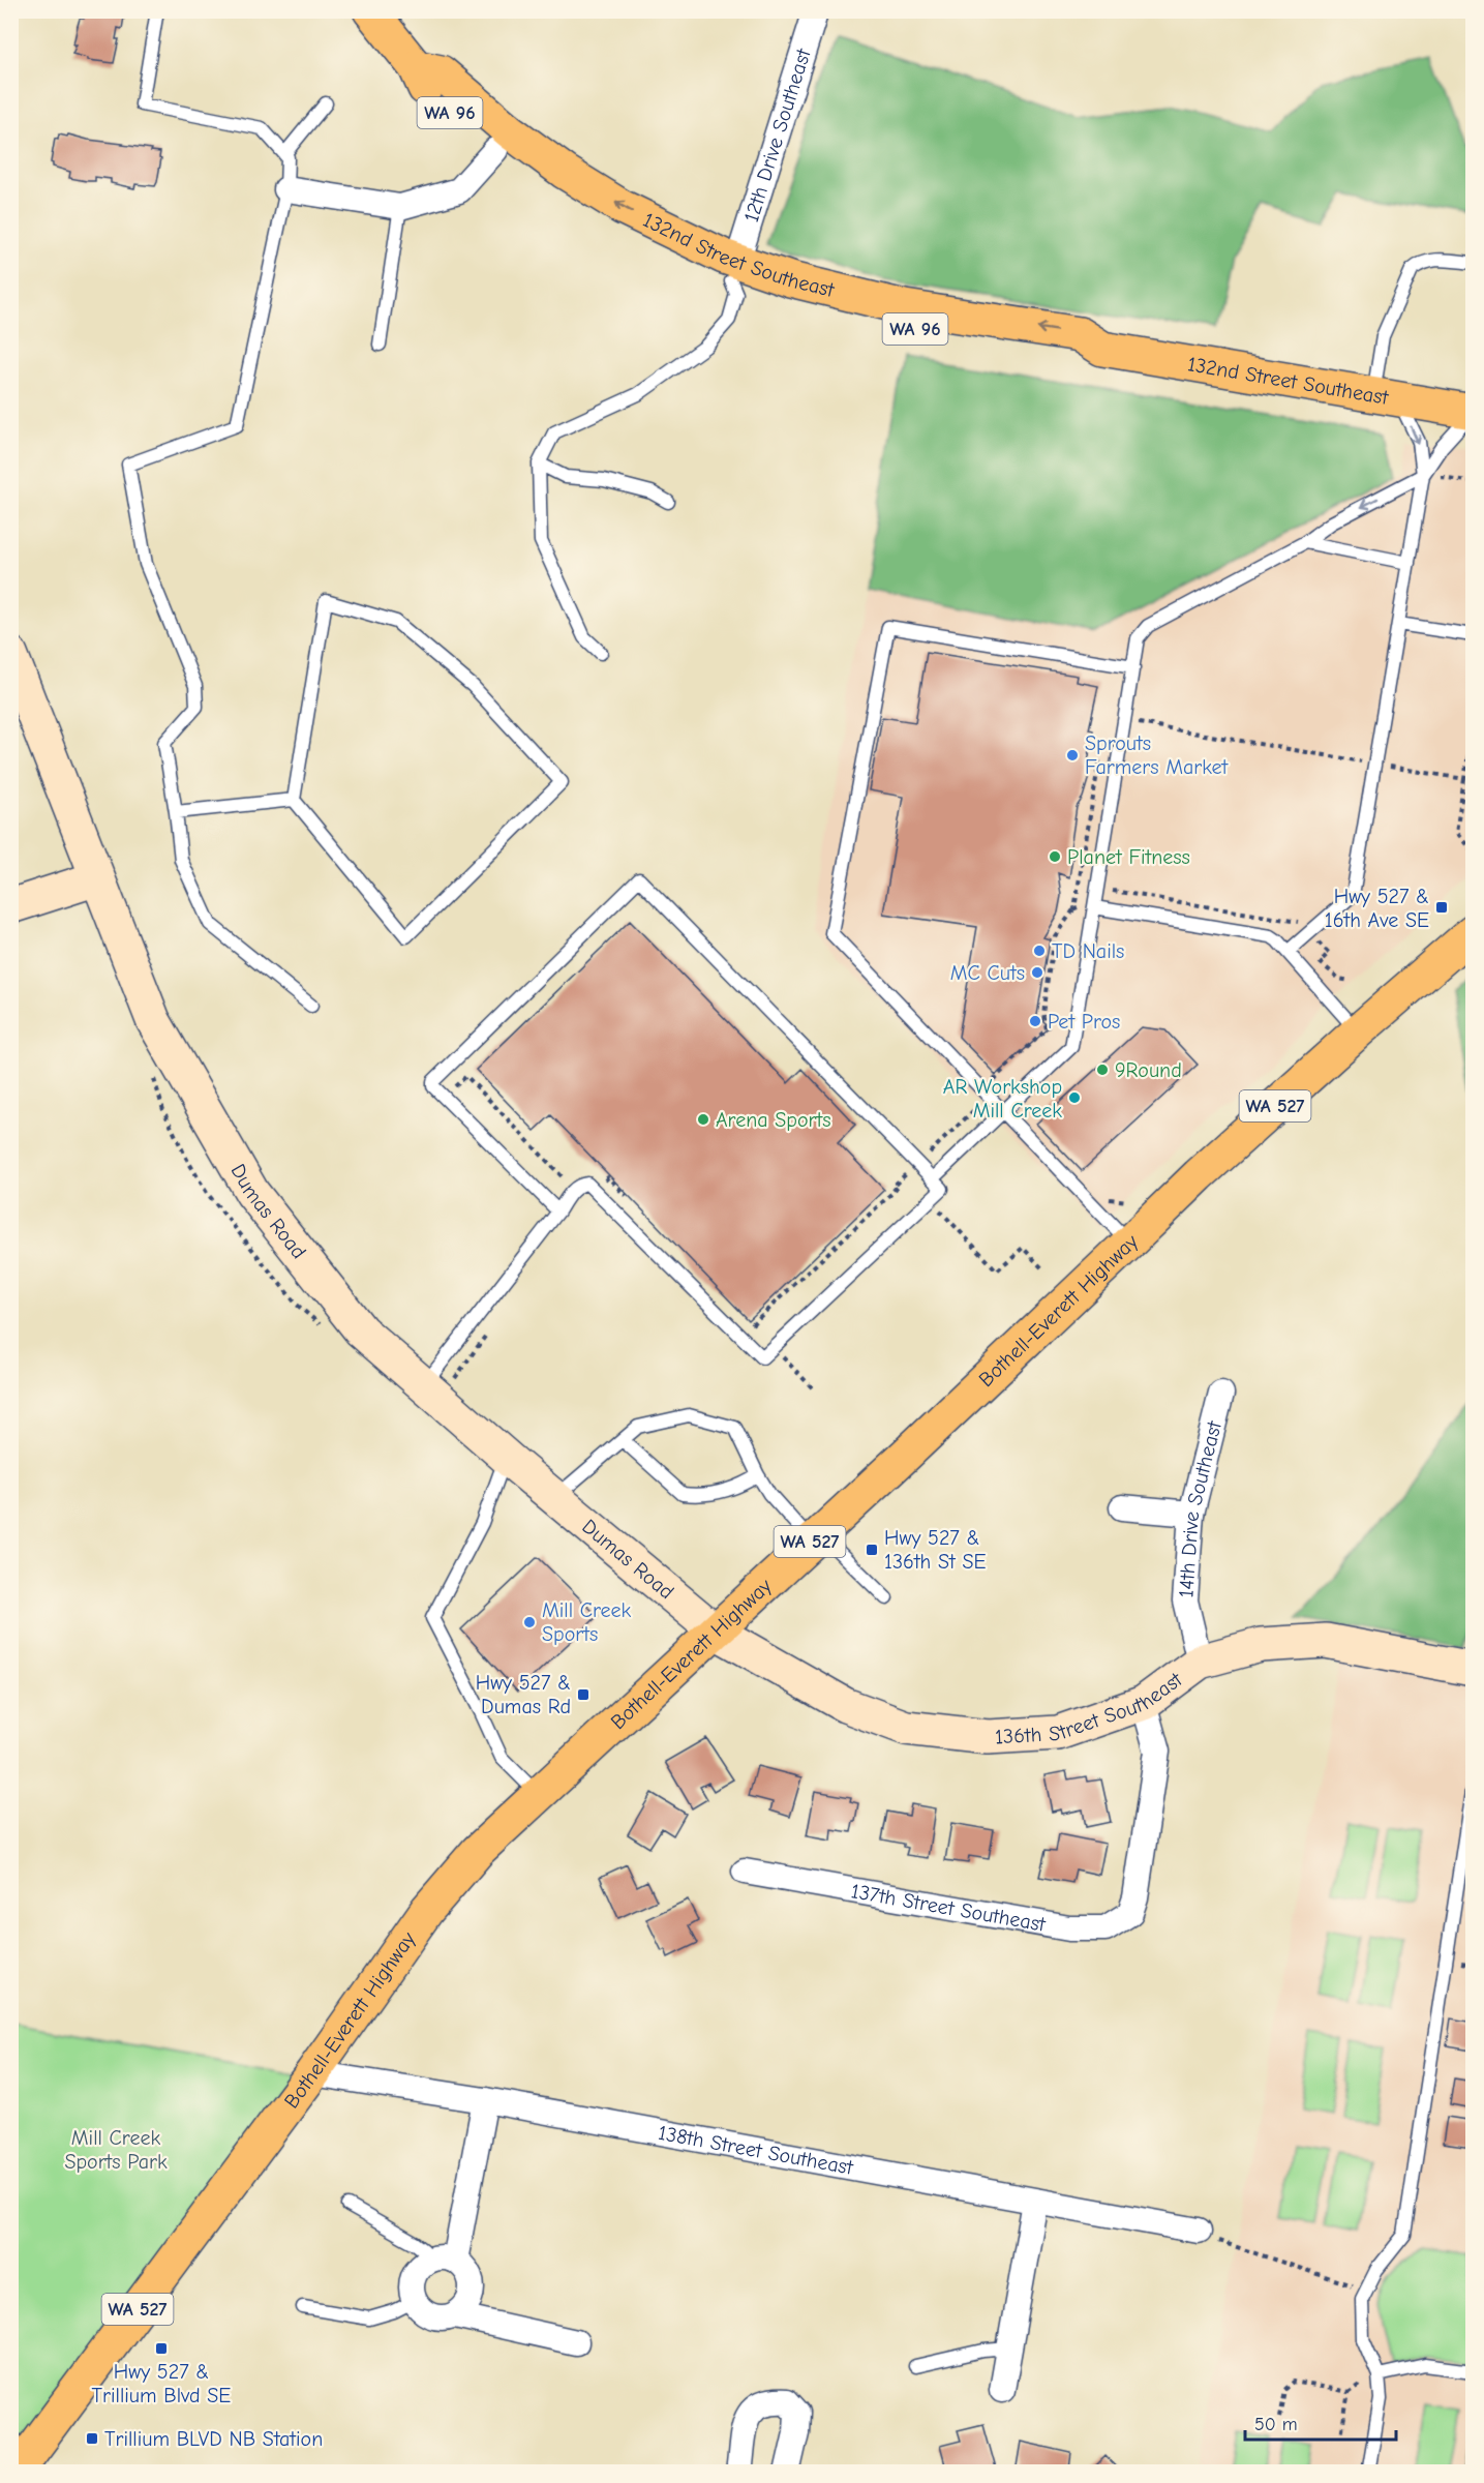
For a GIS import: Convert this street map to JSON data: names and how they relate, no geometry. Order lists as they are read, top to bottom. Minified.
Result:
{"streets":{"main road":["WA 96","132nd Street Southeast","WA 527","Bothell-Everett Highway"],"street":["12th Drive Southeast","Dumas Road","14th Drive Southeast","136th Street Southeast","137th Street Southeast","138th Street Southeast"]},"crossings":[["12th Drive Southeast","132nd Street Southeast"],["Dumas Road","Bothell-Everett Highway"],["Dumas Road","136th Street Southeast"],["Bothell-Everett Highway","136th Street Southeast"],["Bothell-Everett Highway","138th Street Southeast"],["14th Drive Southeast","136th Street Southeast"],["136th Street Southeast","137th Street Southeast"]],"parks":["Mill Creek Sports Park"],"places":{"other":["Sprouts Farmers Market","Planet Fitness","TD Nails","MC Cuts","Pet Pros","9Round","AR Workshop Mill Creek","Arena Sports","Mill Creek Sports"],"transit":["Hwy 527 & 16th Ave SE","Hwy 527 & 136th St SE","Hwy 527 & Dumas Rd","Hwy 527 & Trillium Blvd SE","Trillium BLVD NB Station"]},"scale_bar":"50 m"}
